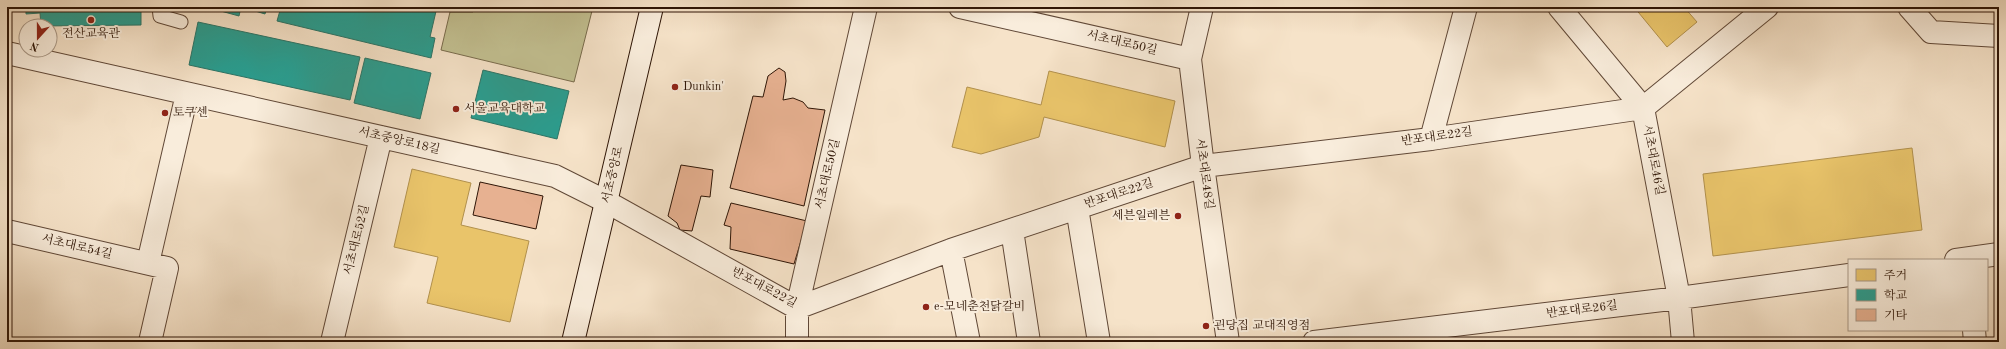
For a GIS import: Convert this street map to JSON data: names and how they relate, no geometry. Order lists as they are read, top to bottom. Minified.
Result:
{"streets":{"street":["서초대로50길","반포대로22길","서초중앙로18길","서초대로46길","서초대로48길","서초중앙로","서초대로52길","서초대로54길","반포대로26길"]},"crossings":[["서초대로50길","반포대로22길"],["서초대로50길","서초대로48길"],["반포대로22길","서초중앙로18길"],["반포대로22길","서초대로46길"],["반포대로22길","서초대로48길"],["반포대로22길","서초중앙로"],["서초중앙로18길","서초중앙로"],["서초중앙로18길","서초대로52길"],["서초대로46길","반포대로26길"]],"places":["전산교육관","Dunkin'","서울교육대학교","토쿠센","세븐일레븐","e-모네춘천닭갈비","괸당집 교대직영점"],"legend":["주거","학교","기타"],"north":"bottom"}
